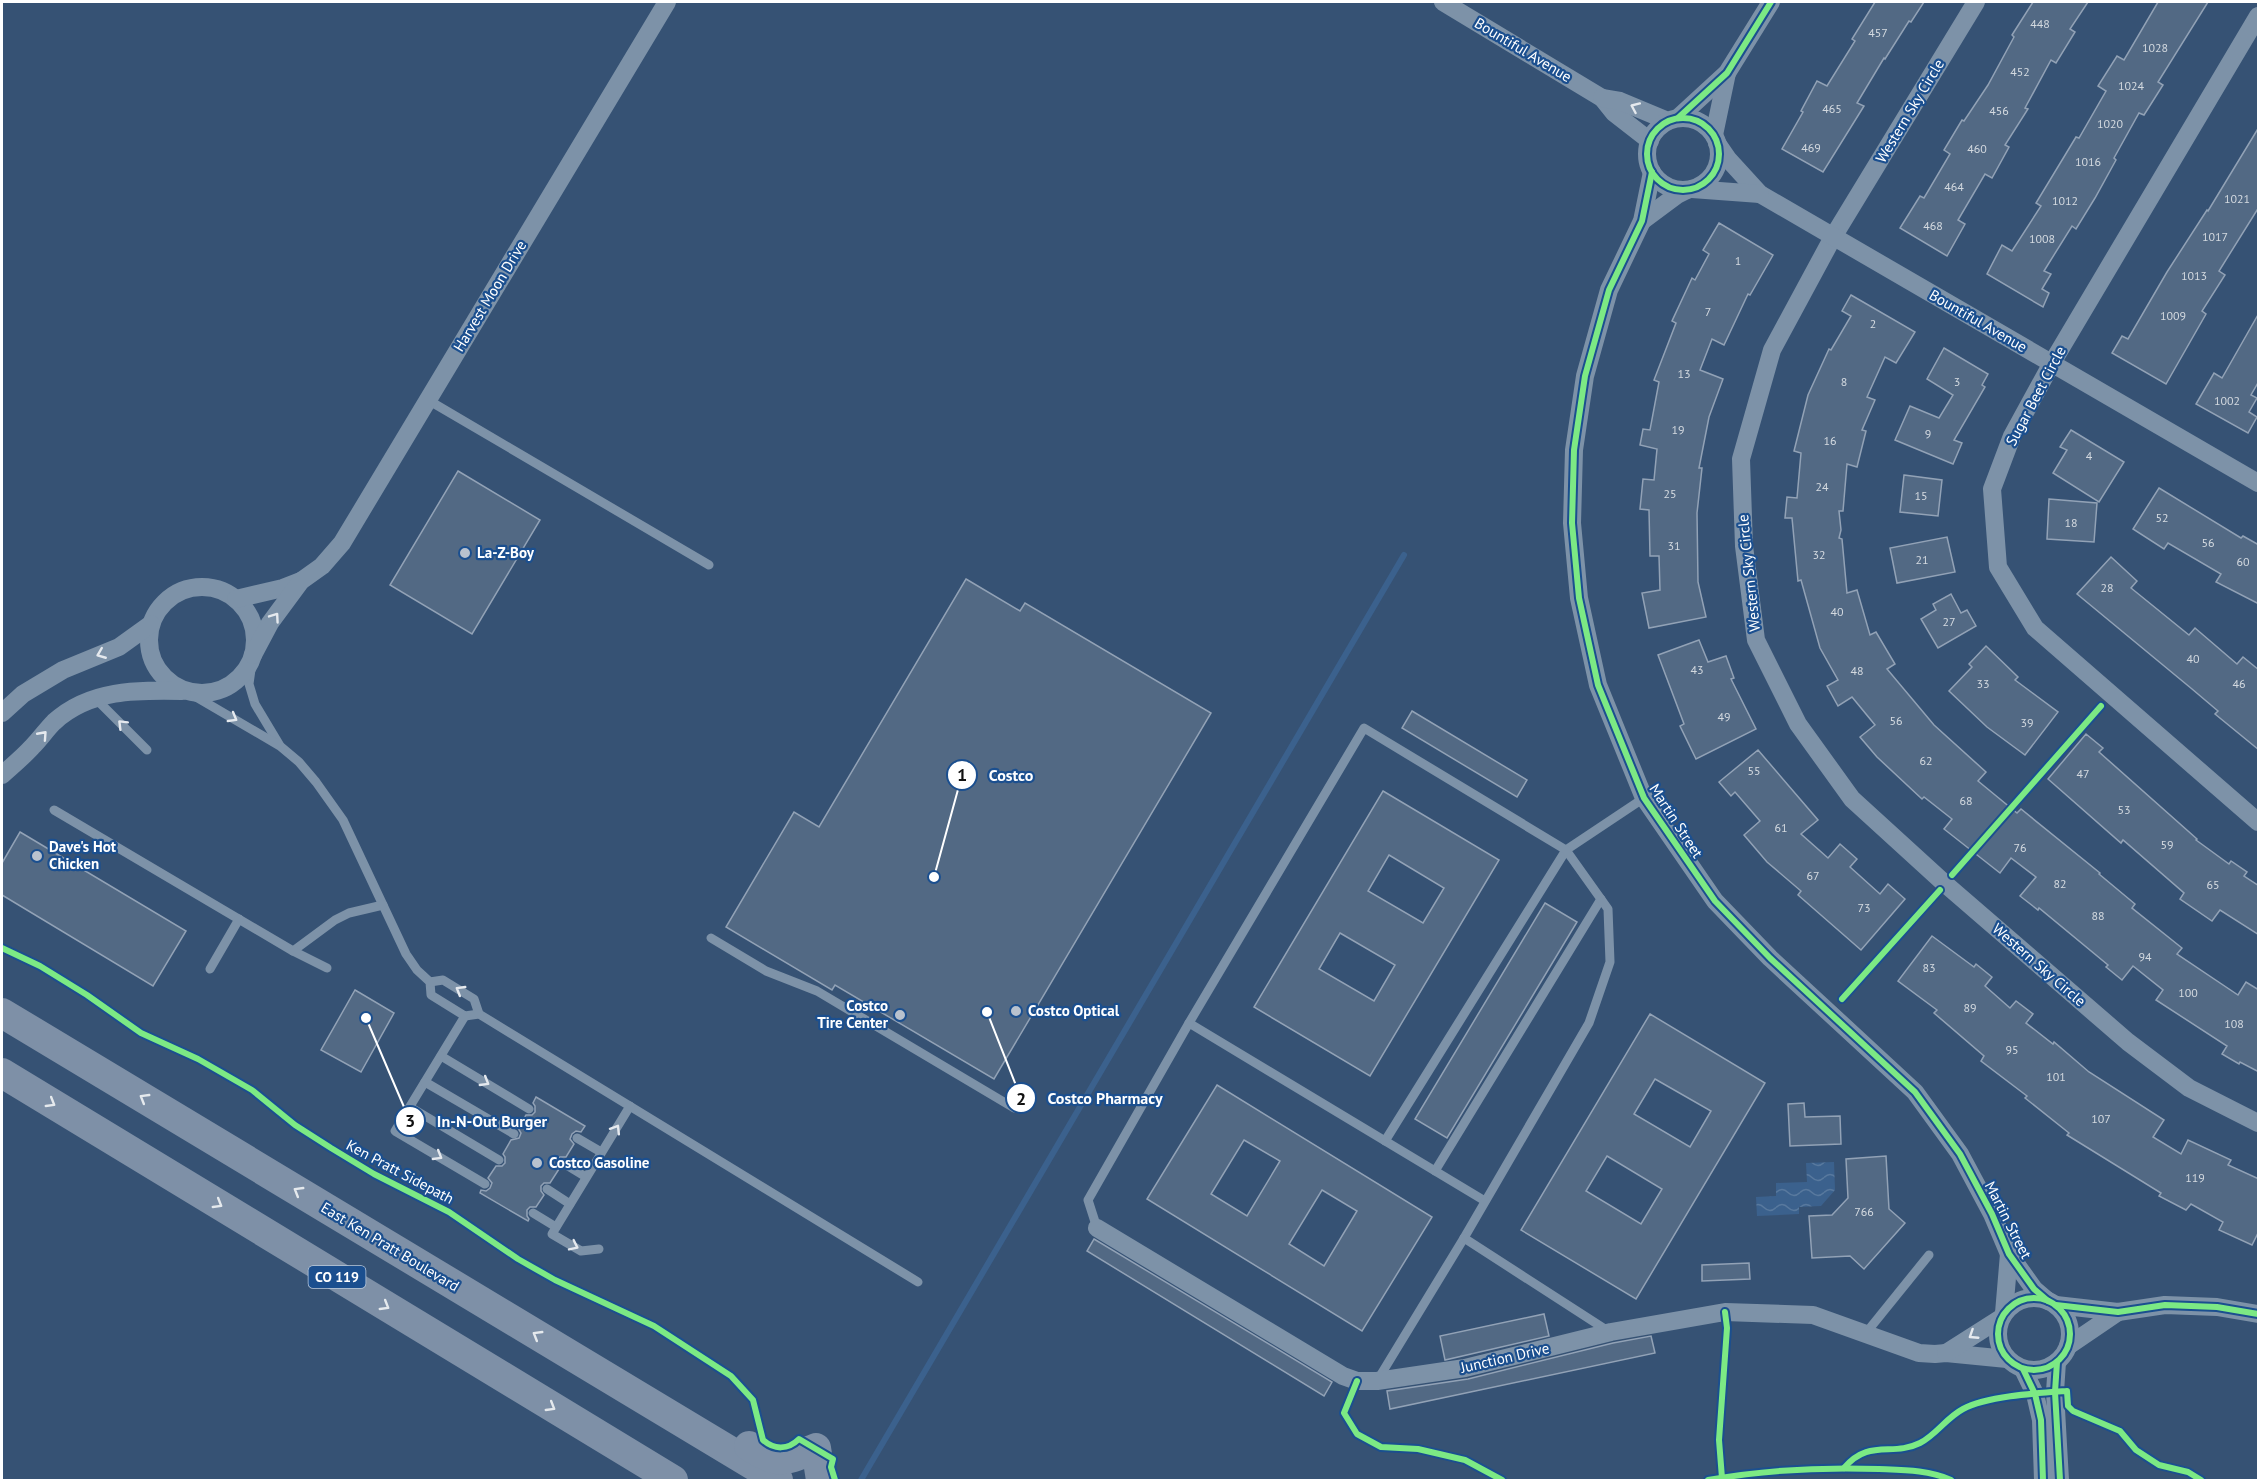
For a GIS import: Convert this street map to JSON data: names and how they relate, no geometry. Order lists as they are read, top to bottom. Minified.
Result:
{"streets":{"highway":["East Ken Pratt Boulevard","CO 119"],"street":["Bountiful Avenue","Western Sky Circle","Harvest Moon Drive","Sugar Beet Circle","Martin Street","Junction Drive"],"cycle path":["Ken Pratt Sidepath"]},"crossings":[["Bountiful Avenue","Western Sky Circle"],["Bountiful Avenue","Sugar Beet Circle"],["Bountiful Avenue","Martin Street"],["Martin Street","Junction Drive"]],"places":["La-Z-Boy","Dave's Hot Chicken","Costco","Costco Optical","Costco Pharmacy","Costco Tire Center","In-N-Out Burger","Costco Gasoline"],"house_numbers":["448","457","1028","452","1024","465","456","1020","469","460","1016","464","1021","1012","468","1017","1008","1","1013","7","1009","2","13","8","3","1002","19","9","16","4","24","25","15","52","18","56","31","32","21","60","28","40","27","40","43","48","33","46","49","56","39","62","55","47","68","53","61","59","76","67","82","65","73","88","94","83","100","89","108","95","101","107","119","766"]}
